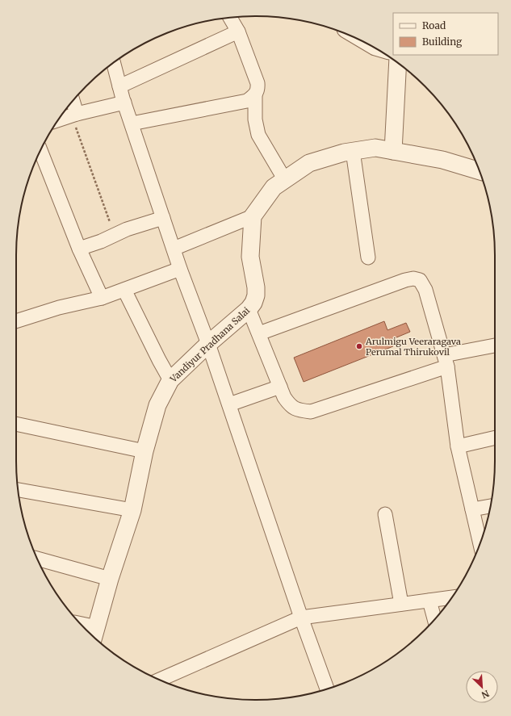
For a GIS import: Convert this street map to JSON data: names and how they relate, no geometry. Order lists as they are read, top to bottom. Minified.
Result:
{"streets":{"street":["Vandiyur Pradhana Salai"]},"places":["Arulmigu Veeraragava Perumal Thirukovil"],"legend":["Road","Building"],"north":"bottom right"}
